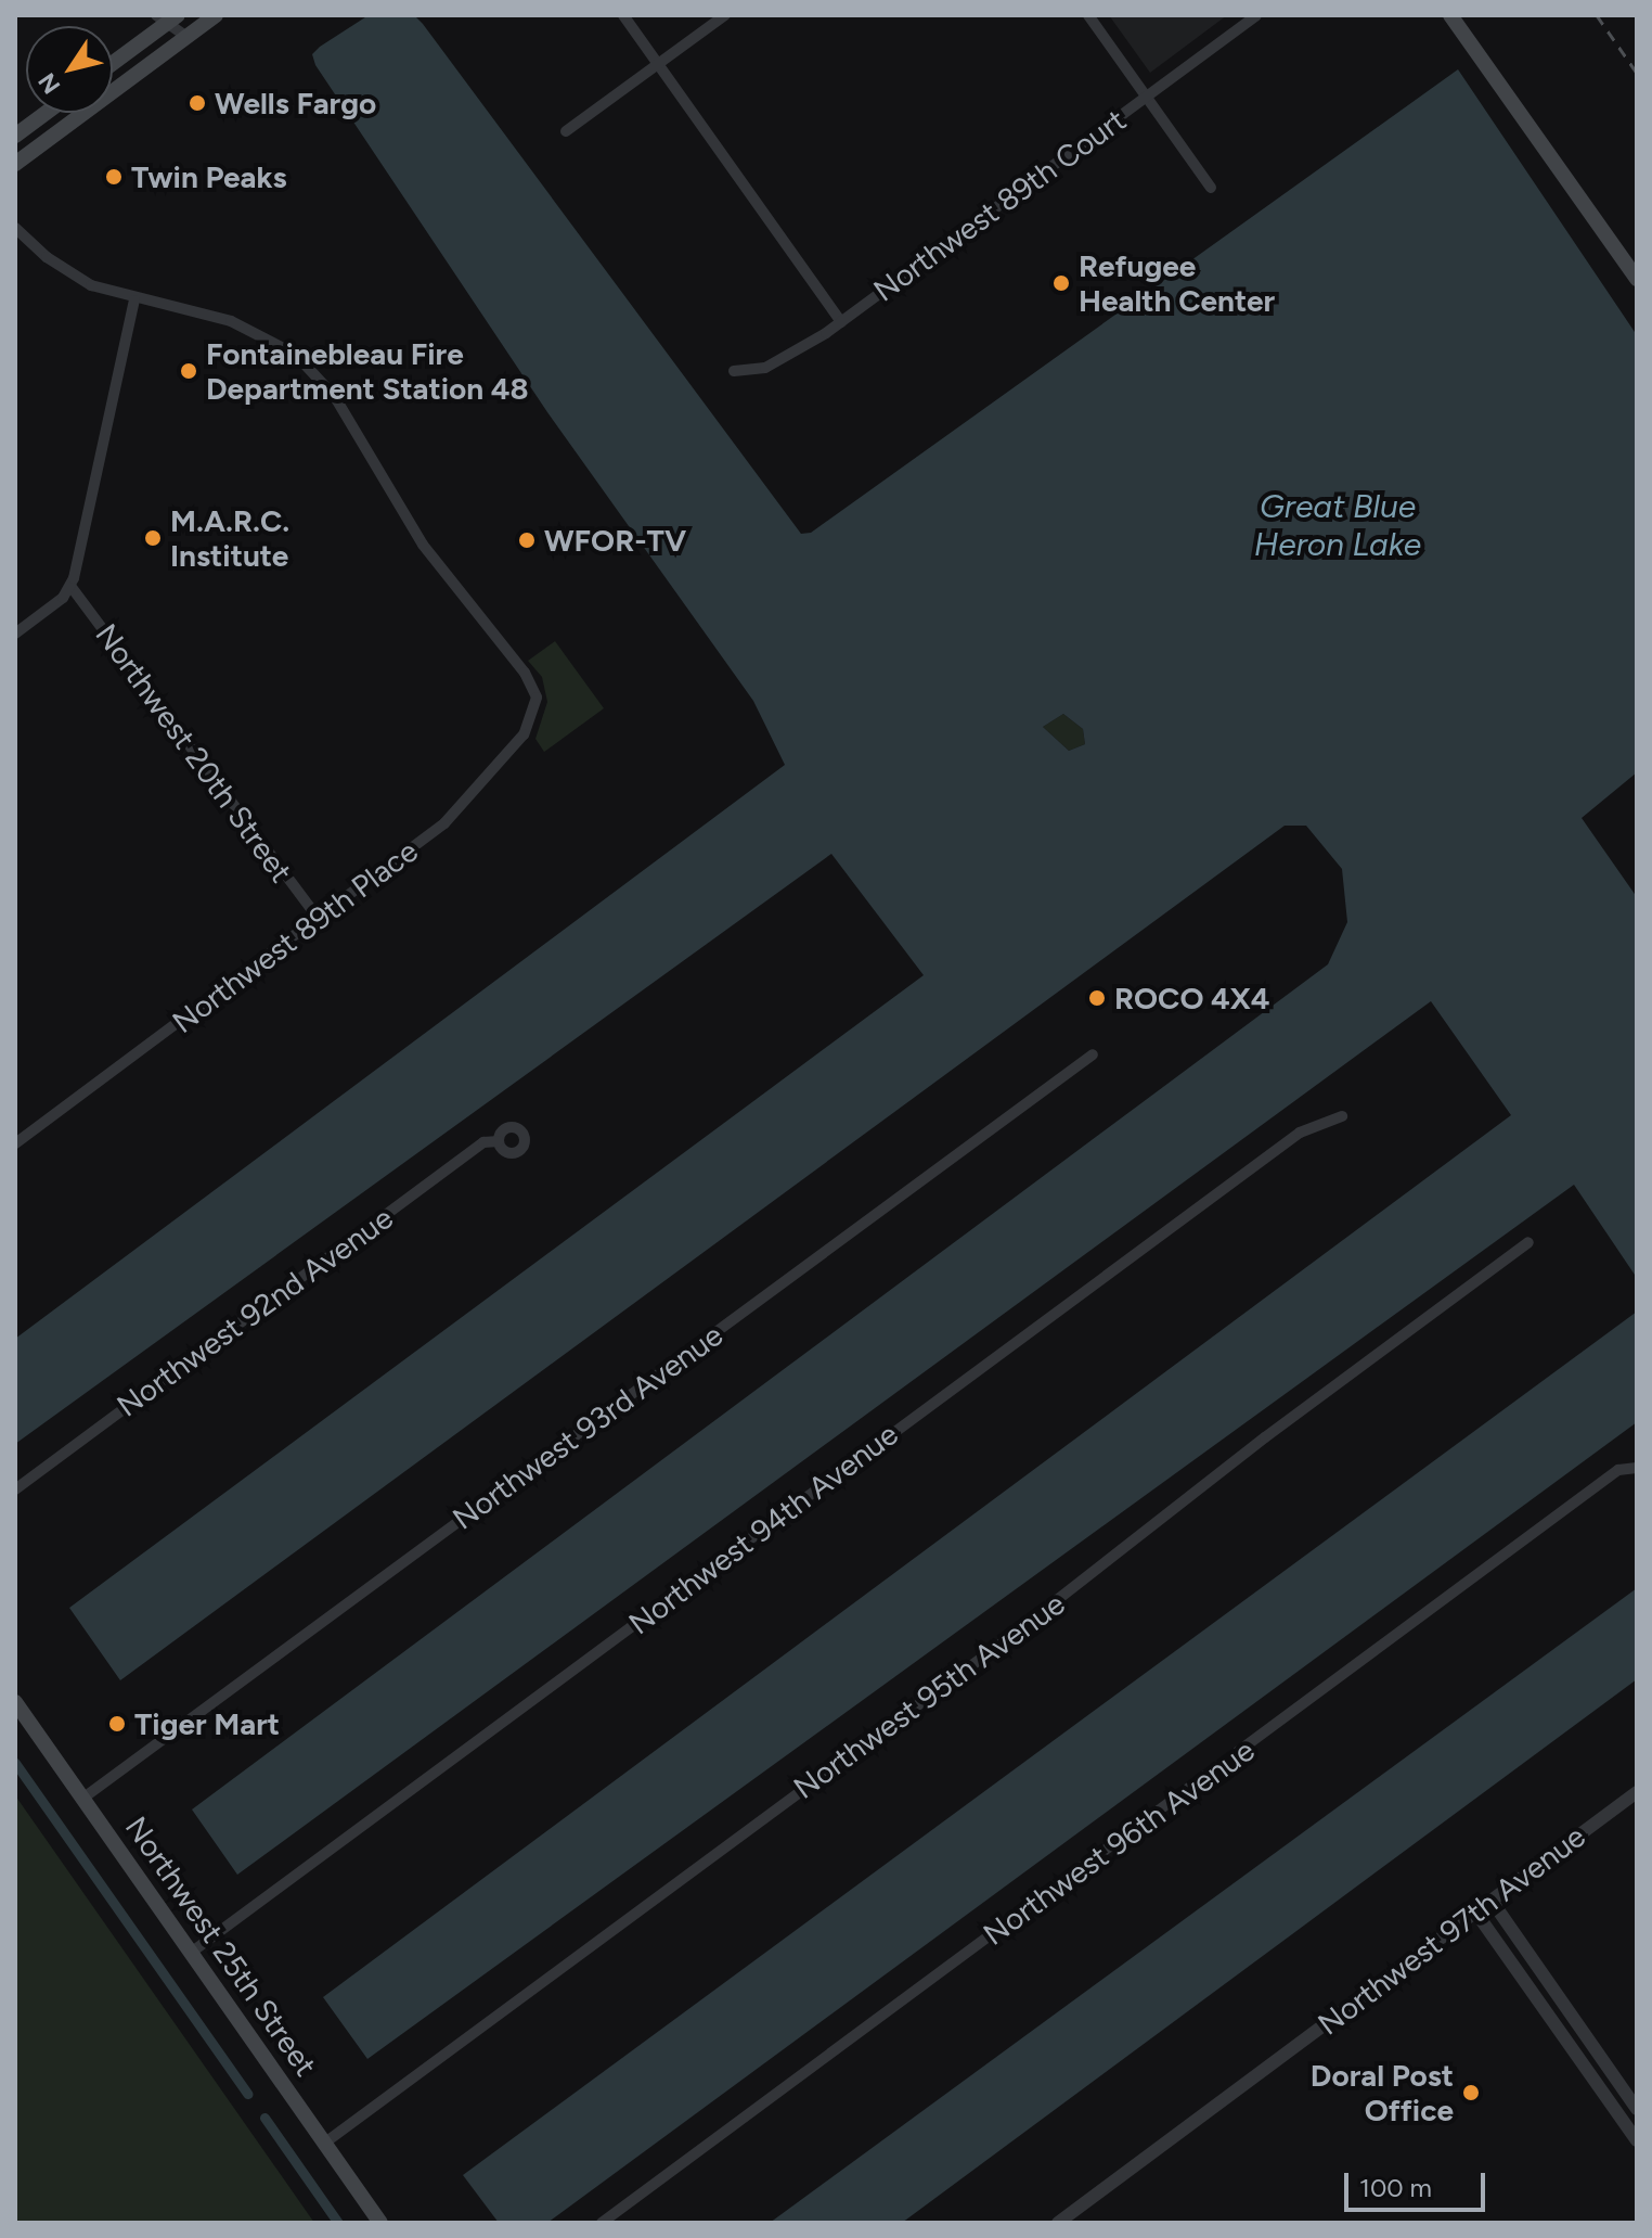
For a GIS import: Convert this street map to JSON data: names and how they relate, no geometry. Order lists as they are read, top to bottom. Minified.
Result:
{"streets":{"main road":["Northwest 25th Street"],"street":["Northwest 89th Court","Northwest 20th Street","Northwest 89th Place","Northwest 92nd Avenue","Northwest 93rd Avenue","Northwest 94th Avenue","Northwest 95th Avenue","Northwest 96th Avenue","Northwest 97th Avenue"]},"crossings":[["Northwest 20th Street","Northwest 89th Place"],["Northwest 93rd Avenue","Northwest 25th Street"],["Northwest 94th Avenue","Northwest 25th Street"],["Northwest 95th Avenue","Northwest 25th Street"]],"water":["Great Blue Heron Lake"],"places":["Wells Fargo","Twin Peaks","Refugee Health Center","Fontainebleau Fire Department Station 48","M.A.R.C. Institute","WFOR-TV","ROCO 4X4","Tiger Mart","Doral Post Office"],"scale_bar":"100 m","north":"bottom left"}
